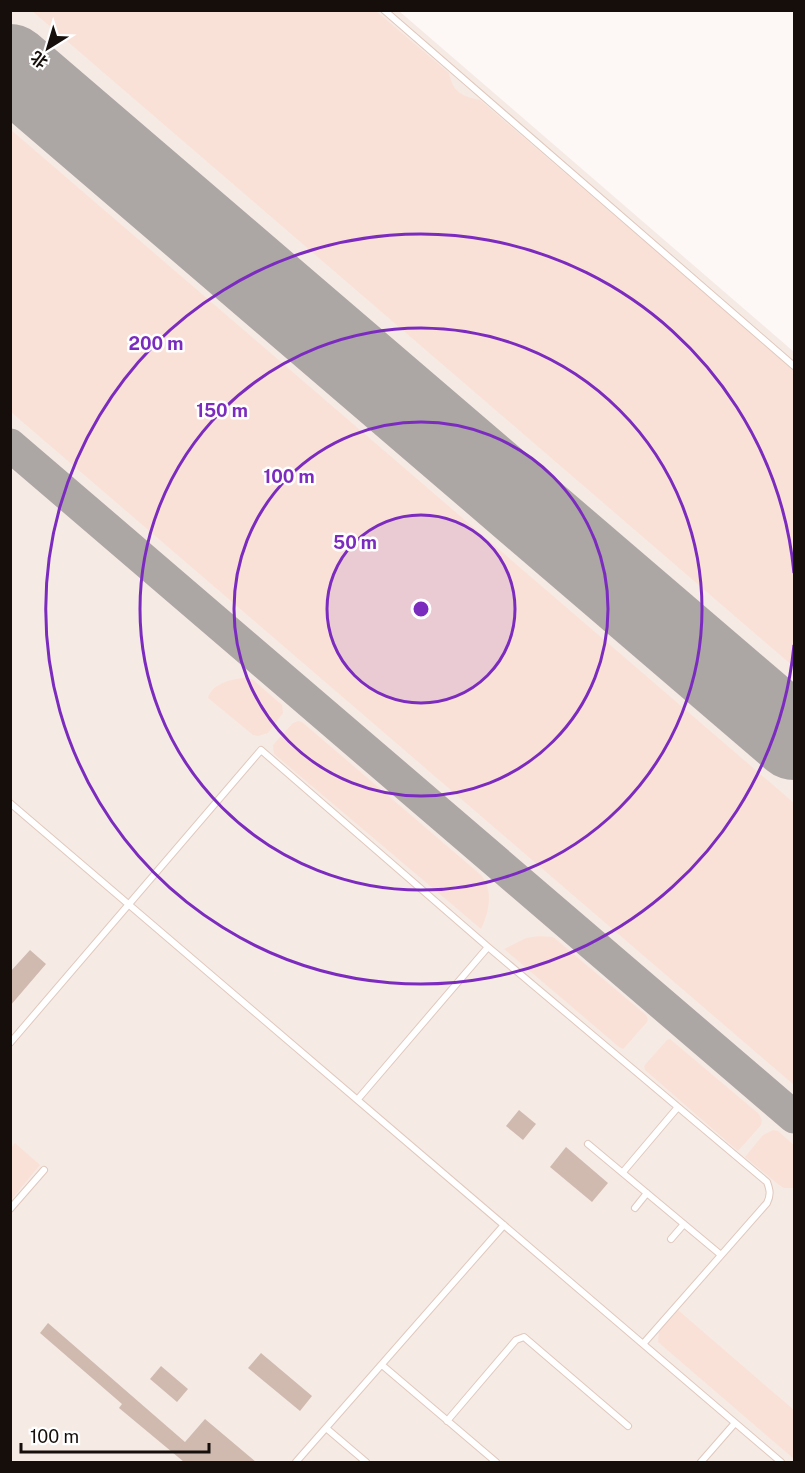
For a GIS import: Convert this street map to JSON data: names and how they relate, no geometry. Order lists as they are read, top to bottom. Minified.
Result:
{"scale_bar":"100 m","north":"bottom left","rings":["200 m","150 m","100 m","50 m"]}
